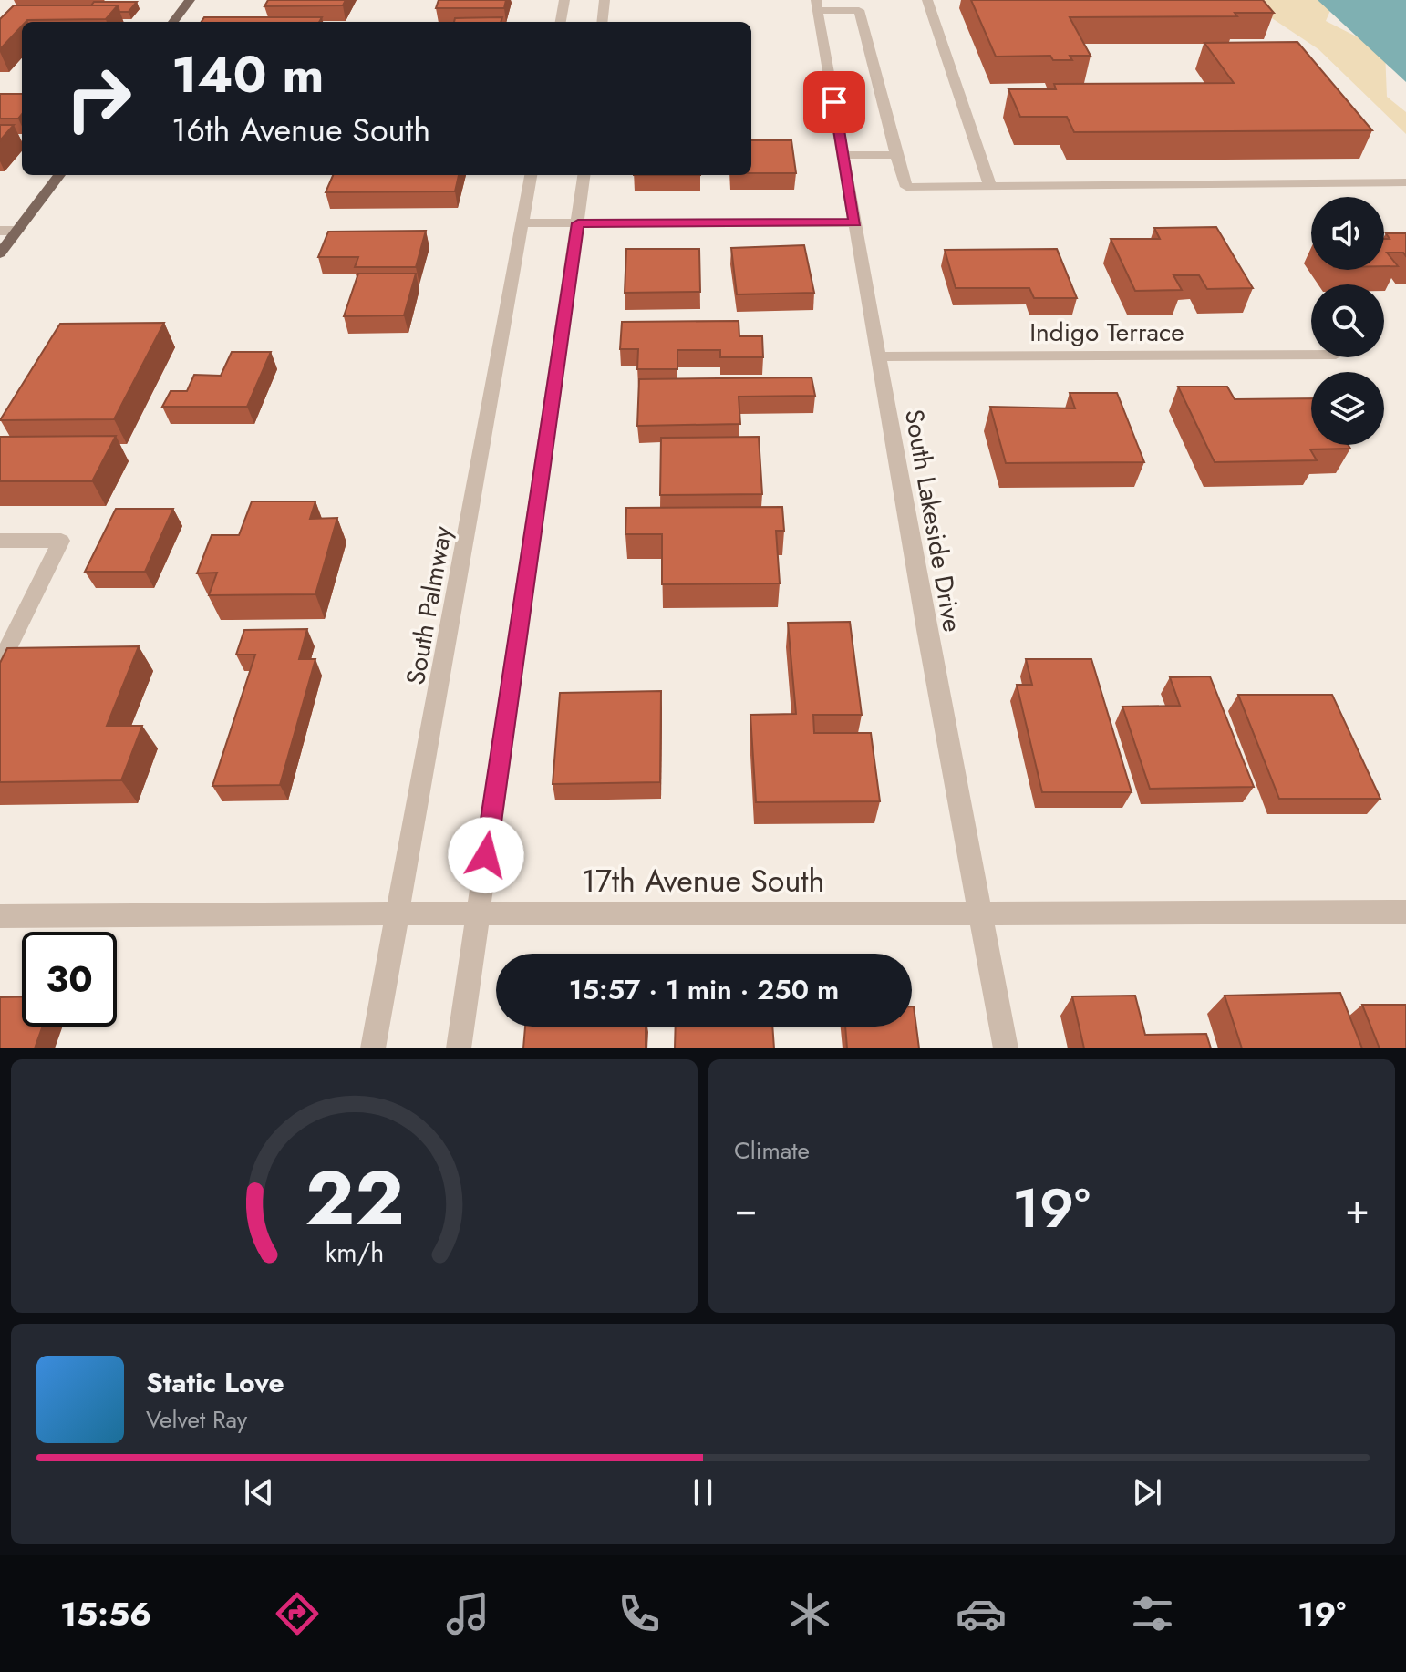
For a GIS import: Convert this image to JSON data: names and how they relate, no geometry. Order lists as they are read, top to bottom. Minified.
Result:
{"streets":{"street":["Indigo Terrace","South Lakeside Drive","South Palmway","17th Avenue South"]},"crossings":[["Indigo Terrace","South Lakeside Drive"],["South Lakeside Drive","17th Avenue South"],["South Palmway","17th Avenue South"]],"page":{"turn":["140 m","16th Avenue South"],"limit":"30","trip":"15:57 · 1 min · 250 m","tile":"Climate","heat":["−","19°","+"],"song":["Static Love","Velvet Ray"],"tabs":["15:56","19°"],"gauge":["22","km/h"]}}
